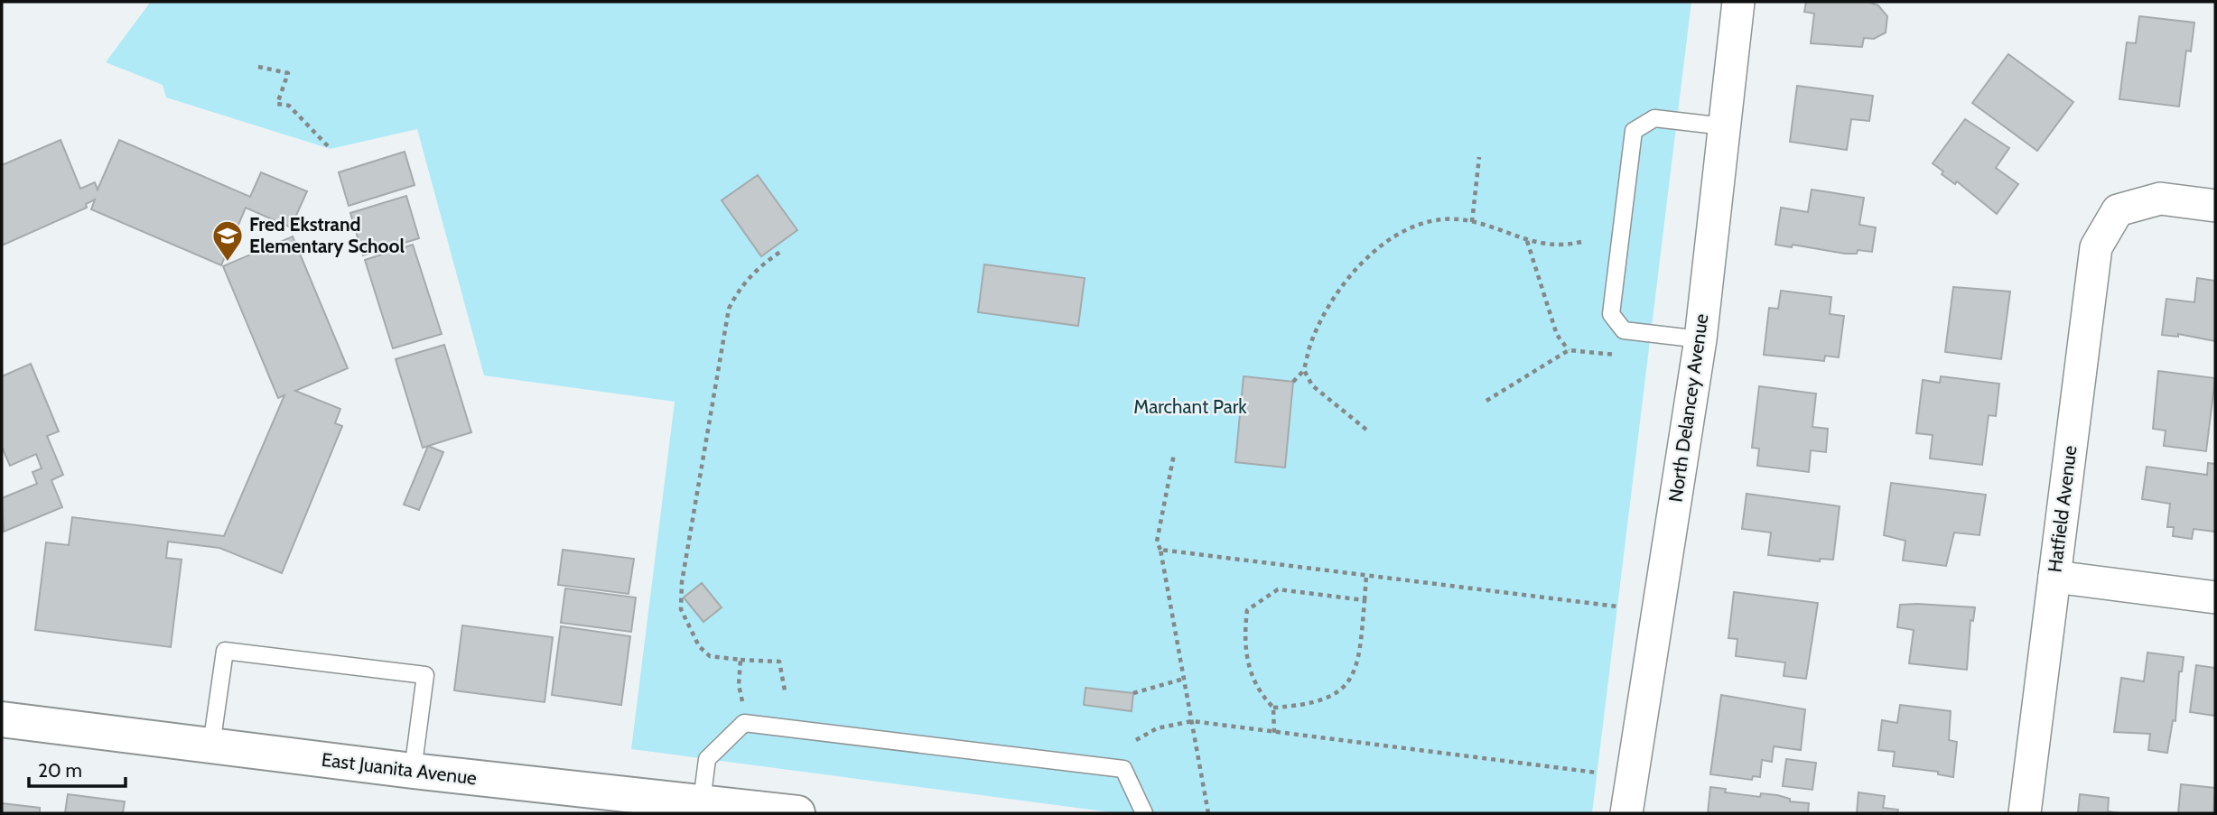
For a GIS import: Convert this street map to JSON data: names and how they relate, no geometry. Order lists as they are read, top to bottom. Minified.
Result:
{"streets":{"street":["North Delancey Avenue","Hatfield Avenue","East Juanita Avenue"]},"parks":["Marchant Park"],"places":{"school or university":["Fred Ekstrand Elementary School"]},"scale_bar":"20 m"}
